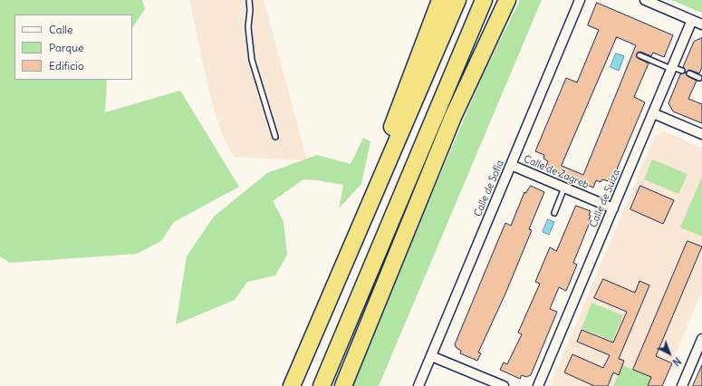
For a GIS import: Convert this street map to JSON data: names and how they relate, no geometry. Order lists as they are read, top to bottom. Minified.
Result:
{"streets":{"street":["Calle de Zagreb","Calle de Sofía","Calle de Suiza"]},"crossings":[["Calle de Zagreb","Calle de Sofía"],["Calle de Zagreb","Calle de Suiza"]],"legend":["Calle","Parque","Edificio"],"north":"bottom right"}
